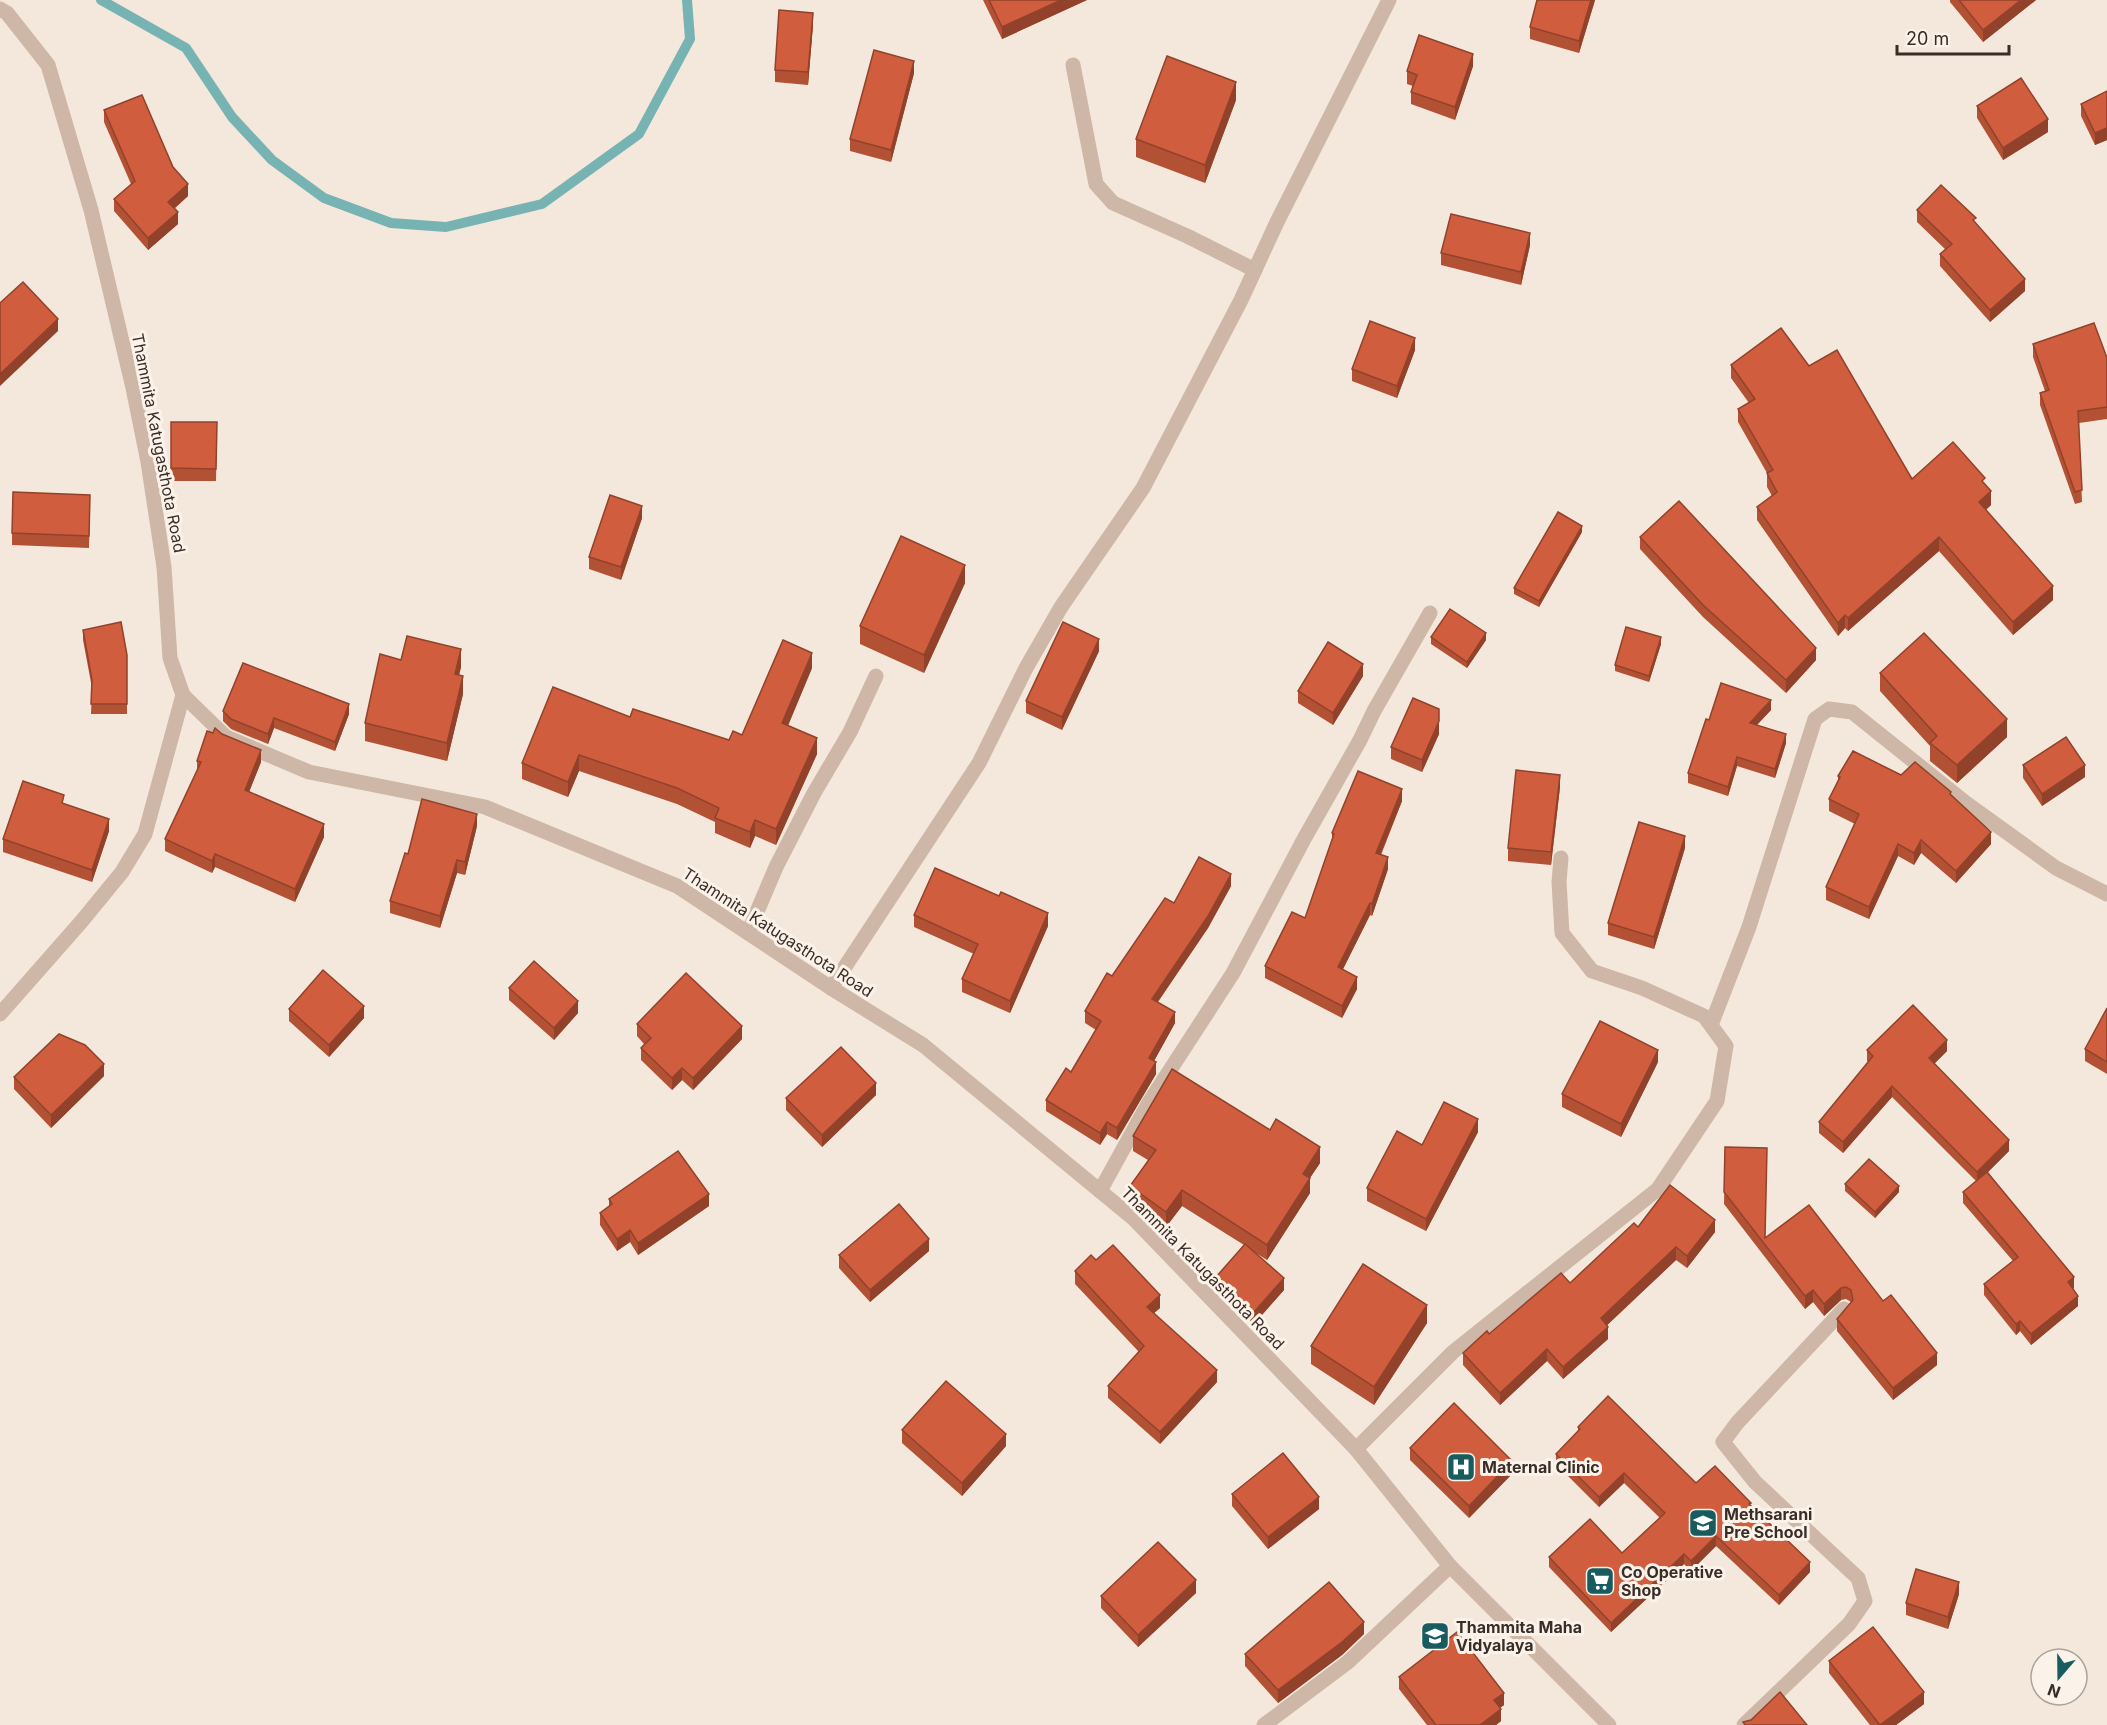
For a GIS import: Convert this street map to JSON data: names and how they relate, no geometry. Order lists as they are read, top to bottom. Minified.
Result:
{"streets":{"street":["Thammita Katugasthota Road"]},"places":{"hospital":["Maternal Clinic"],"school or university":["Methsarani Pre School","Thammita Maha Vidyalaya"],"supermarket":["Co Operative Shop"]},"scale_bar":"20 m","north":"bottom"}
